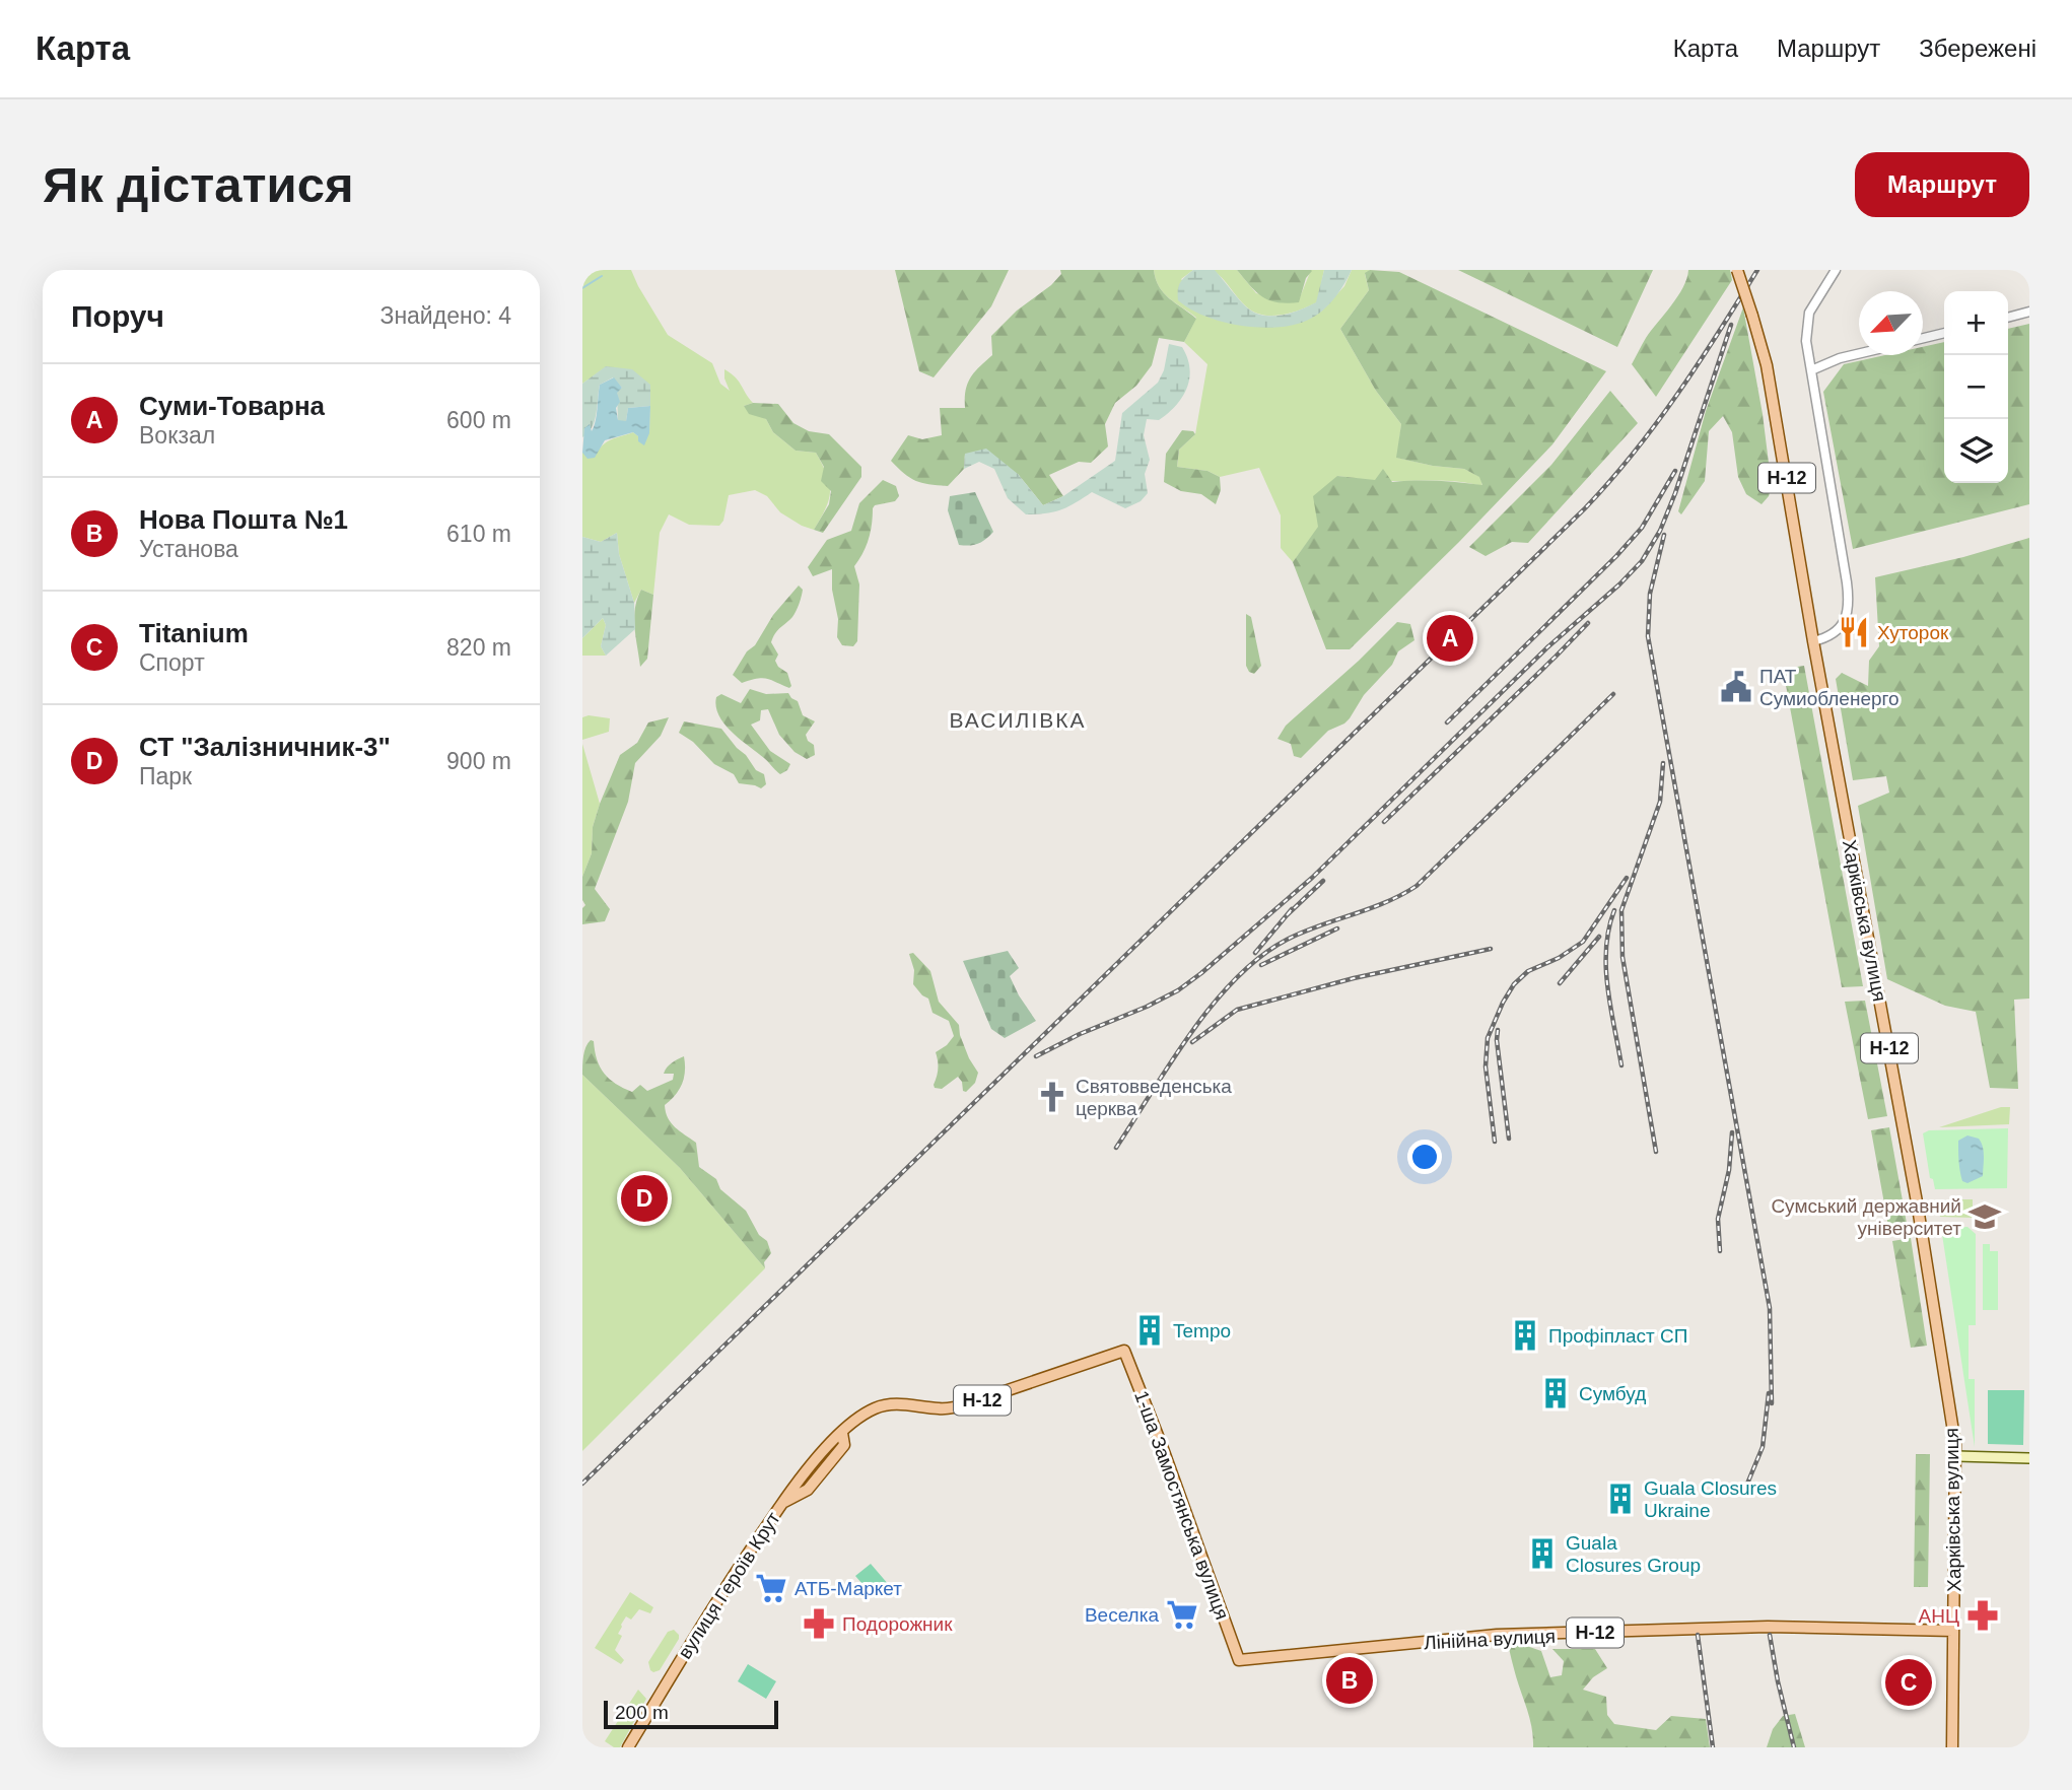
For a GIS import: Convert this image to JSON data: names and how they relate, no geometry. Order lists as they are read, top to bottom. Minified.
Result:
{"streets":{"main road":["Н-12","Харківська вулиця","1-ша Замостянська вулиця","вулиця Героїв Крут","Лінійна вулиця"]},"crossings":[["Харківська вулиця","Лінійна вулиця"],["1-ша Замостянська вулиця","вулиця Героїв Крут"],["1-ша Замостянська вулиця","Лінійна вулиця"]],"districts":["ВАСИЛІВКА"],"places":{"restaurant":["Хуторок"],"public building":["ПАТ Сумиобленерго"],"church":["Святовведенська церква"],"school or university":["Сумський державний університет"],"building":["Tempo","Профіпласт СП","Сумбуд","Guala Closures Ukraine","Guala Closures Group"],"supermarket":["АТБ-Маркет","Веселка"],"pharmacy":["АНЦ","Подорожник"]},"scale_bar":"200 m","north":"bottom left","page":{"header":"Карта","nav":["Карта","Маршрут","Збережені"],"buttons":"Маршрут","title":"Як дістатися","heading":["Поруч","Знайдено: 4"],"map_buttons":["+","−"],"list":[{"mark":"A","name":"Суми-Товарна","note":"Вокзал","value":"600 m"},{"mark":"B","name":"Нова Пошта №1","note":"Установа","value":"610 m"},{"mark":"C","name":"Titanium","note":"Спорт","value":"820 m"},{"mark":"D","name":"СТ \"Залізничник-3\"","note":"Парк","value":"900 m"}],"pins":["A","D","B","C"],"scale":"200 m"}}
